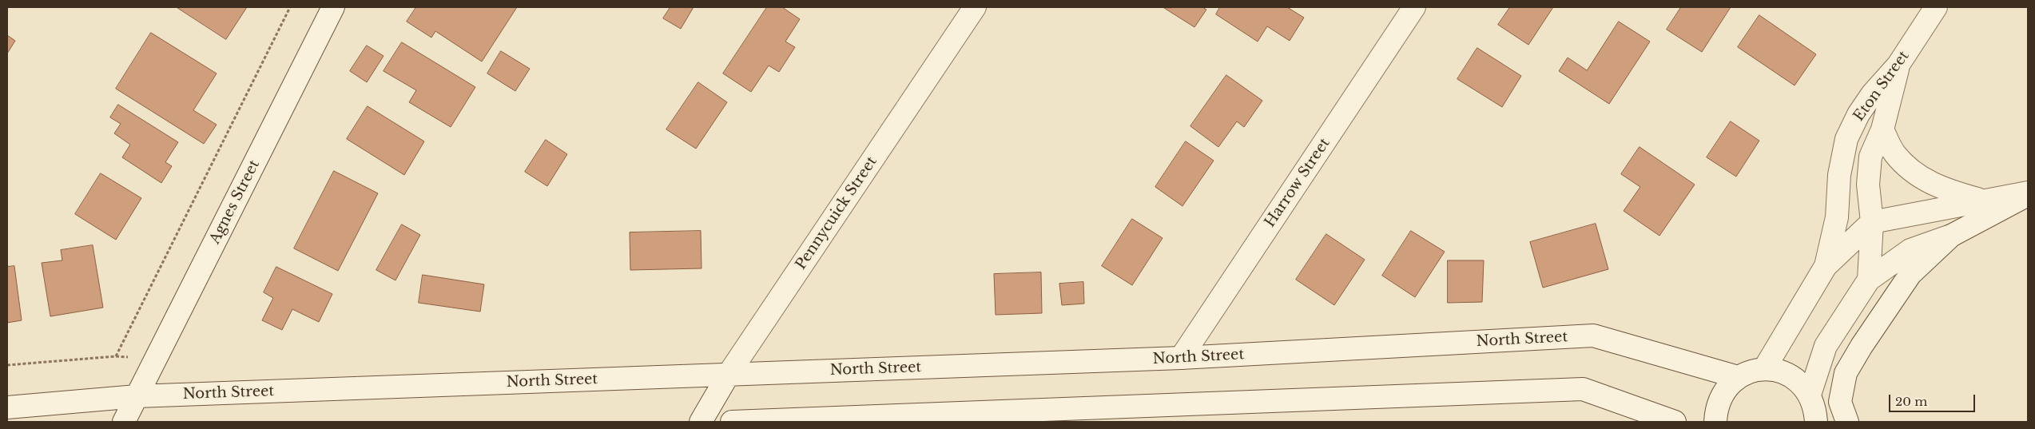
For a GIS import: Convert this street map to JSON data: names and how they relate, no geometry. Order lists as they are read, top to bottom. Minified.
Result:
{"streets":{"main road":["Eton Street","Harrow Street","Agnes Street","Pennycuick Street","North Street"]},"crossings":[["Harrow Street","North Street"],["Agnes Street","North Street"],["Pennycuick Street","North Street"]],"scale_bar":"20 m"}
